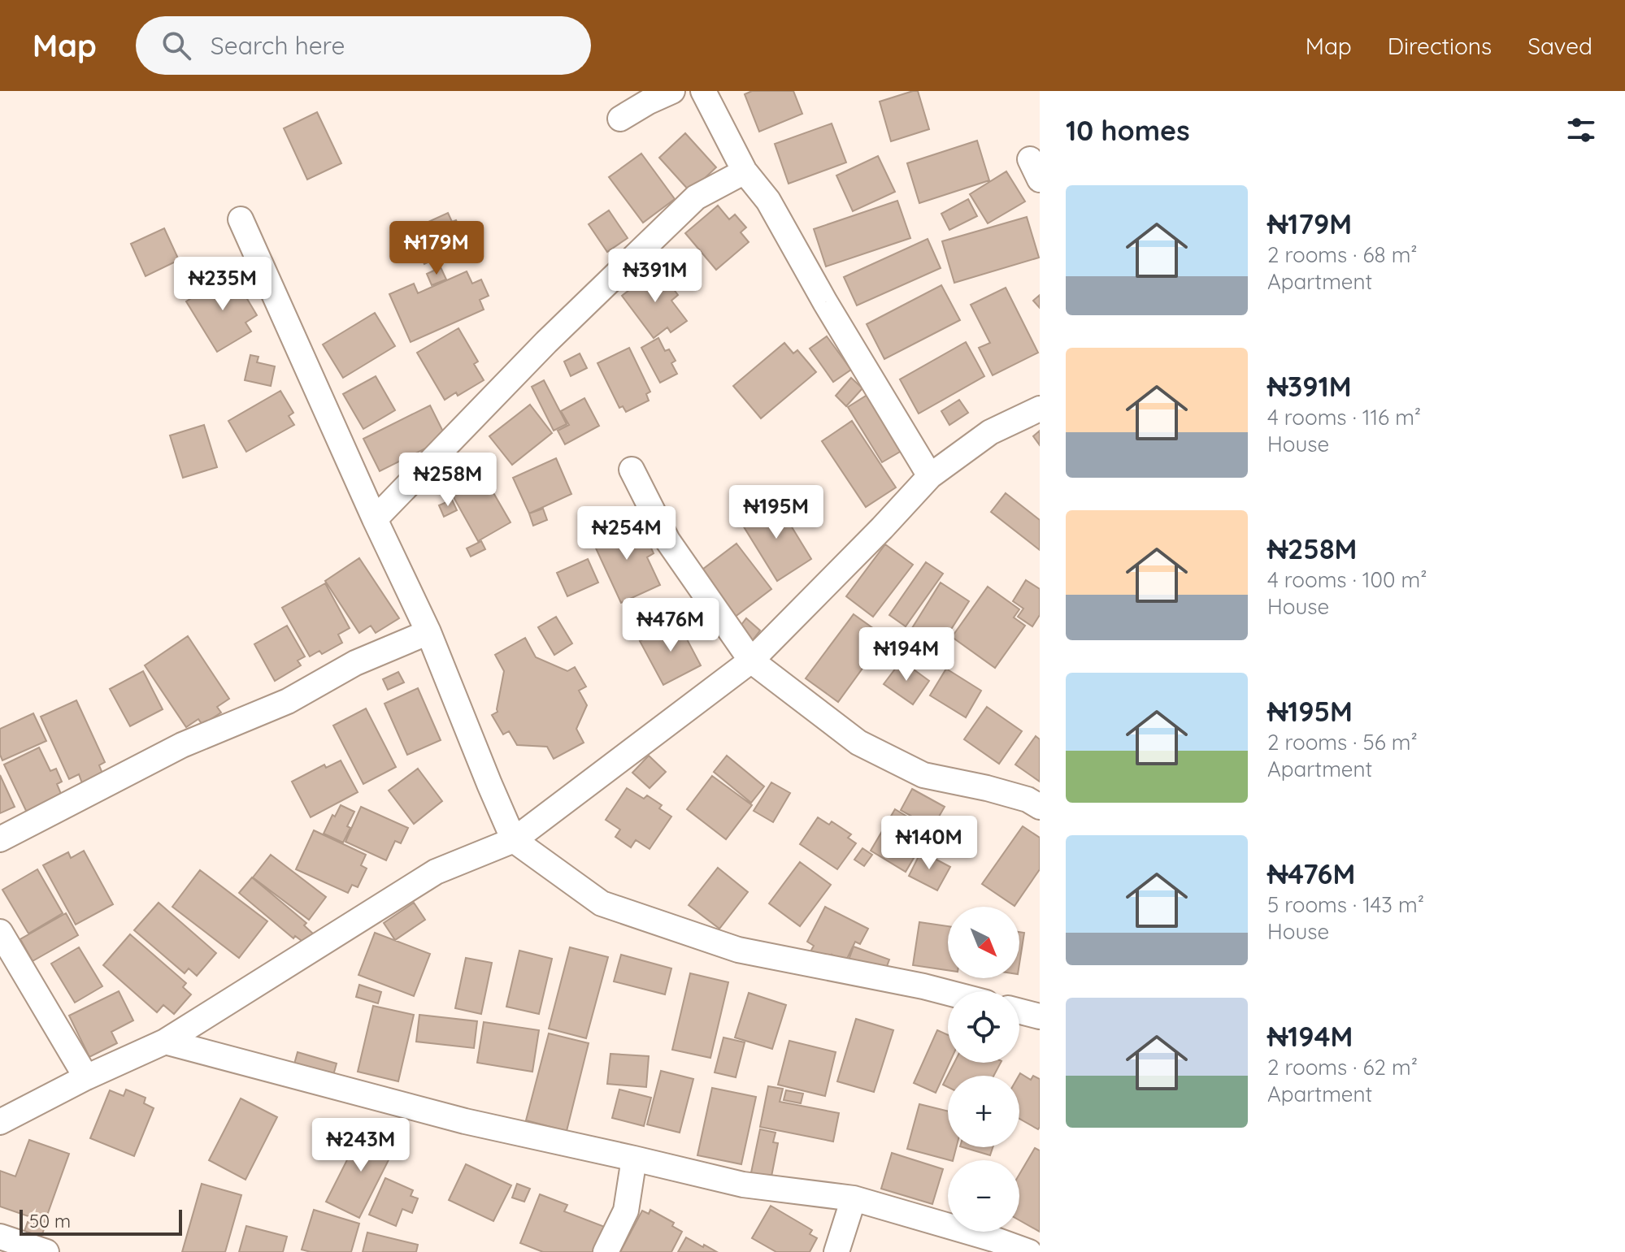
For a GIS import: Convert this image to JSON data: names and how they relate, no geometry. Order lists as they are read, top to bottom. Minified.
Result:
{"scale_bar":"50 m","north":"bottom right","page":{"header":"Map","search":"Search here","nav":["Map","Directions","Saved"],"heading":"10 homes","list":[{"name":"₦179M","note":"2 rooms · 68 m² · Apartment"},{"name":"₦391M","note":"4 rooms · 116 m² · House"},{"name":"₦258M","note":"4 rooms · 100 m² · House"},{"name":"₦195M","note":"2 rooms · 56 m² · Apartment"},{"name":"₦476M","note":"5 rooms · 143 m² · House"},{"name":"₦194M","note":"2 rooms · 62 m² · Apartment"}],"price":["₦179M","₦391M","₦235M","₦258M","₦195M","₦254M","₦476M","₦194M","₦140M","₦243M"],"map_buttons":["+","−"],"scale":"50 m"}}
